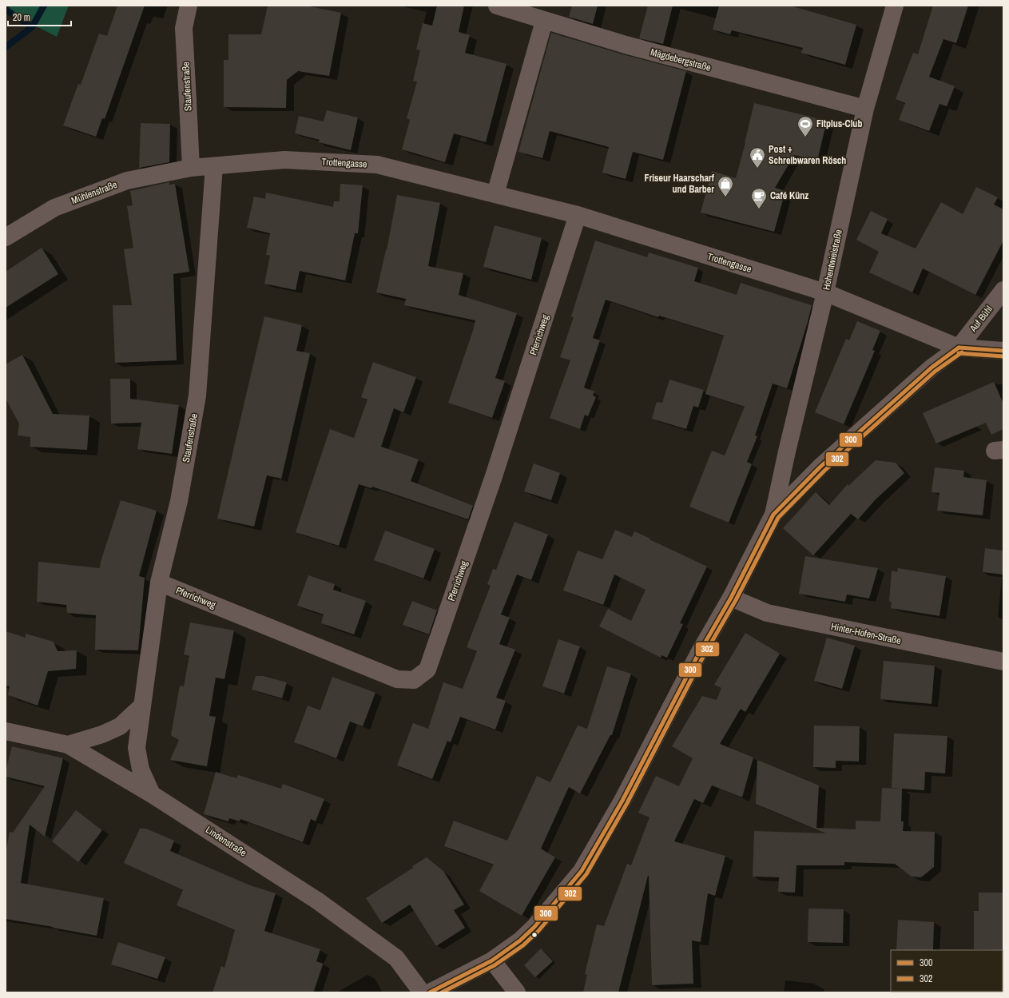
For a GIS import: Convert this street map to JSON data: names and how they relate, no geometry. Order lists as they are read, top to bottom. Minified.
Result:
{"streets":{"street":["Mägdebergstraße","Staufenstraße","Trottengasse","Mühlenstraße","Hohentwielstraße","Auf Bühl","Pferrichweg","Hinter-Hofen-Straße","Lindenstraße"]},"crossings":[["Mägdebergstraße","Hohentwielstraße"],["Staufenstraße","Trottengasse"],["Staufenstraße","Mühlenstraße"],["Staufenstraße","Pferrichweg"],["Staufenstraße","Lindenstraße"],["Trottengasse","Mühlenstraße"],["Trottengasse","Hohentwielstraße"],["Trottengasse","Auf Bühl"],["Trottengasse","Pferrichweg"],["Hohentwielstraße","Auf Bühl"]],"places":{"sports":["Fitplus-Club"],"public building":["Post + Schreibwaren Rösch"],"shop":["Friseur Haarscharf und Barber"],"cafe":["Café Künz"]},"lines":["transit line 300","transit line 302"],"legend":["300","302"],"scale_bar":"20 m"}
